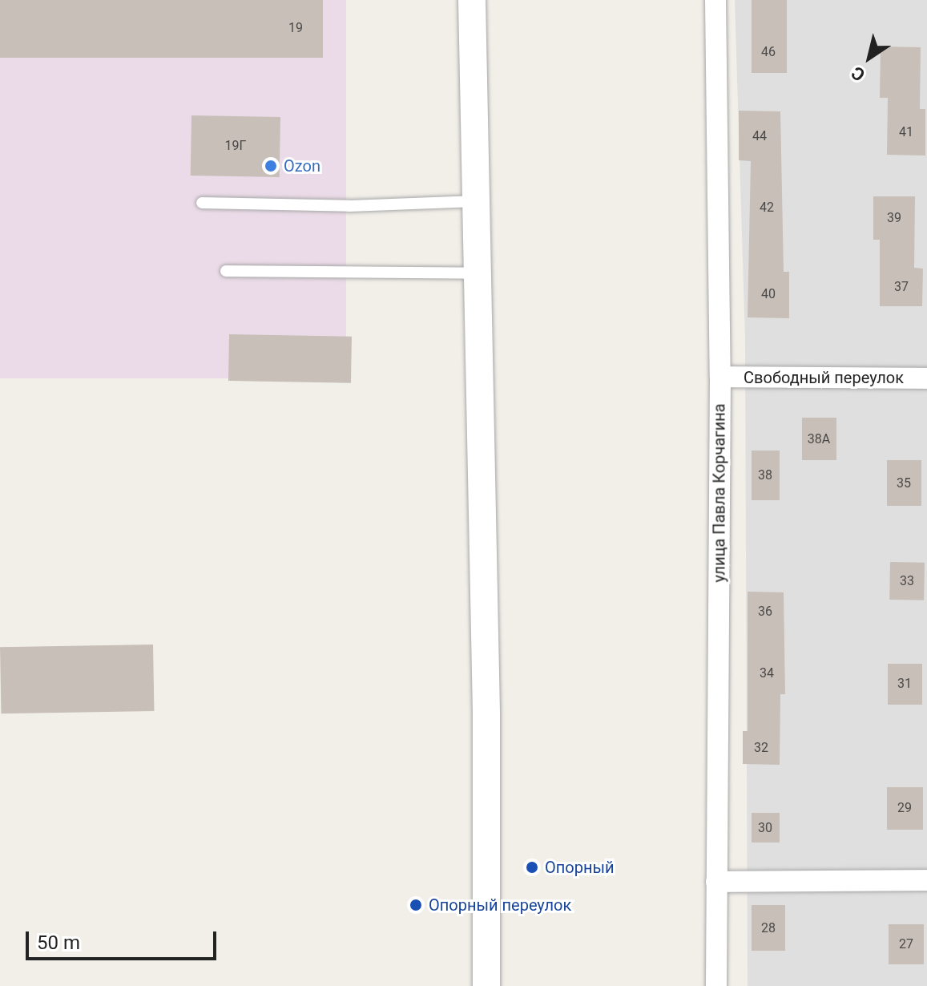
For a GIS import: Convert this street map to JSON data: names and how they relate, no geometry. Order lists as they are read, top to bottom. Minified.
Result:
{"streets":{"street":["Свободный переулок","улица Павла Корчагина"]},"crossings":[["Свободный переулок","улица Павла Корчагина"]],"places":["Ozon","Опорный","Опорный переулок"],"house_numbers":["19","46","41","44","19Г","42","39","37","40","38А","38","35","33","36","34","31","32","29","30","28","27"],"scale_bar":"50 m","north":"bottom left"}
